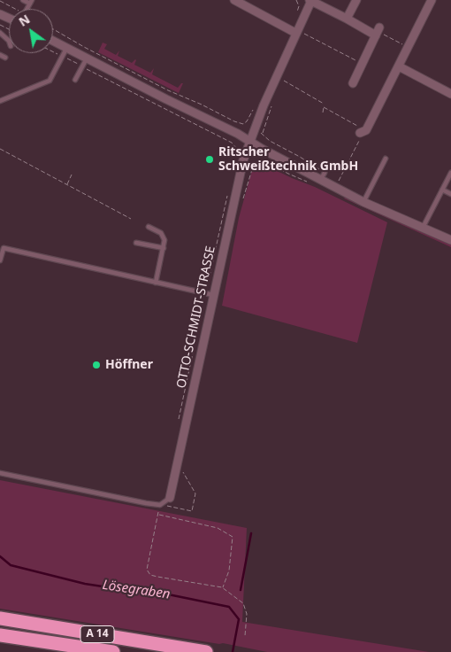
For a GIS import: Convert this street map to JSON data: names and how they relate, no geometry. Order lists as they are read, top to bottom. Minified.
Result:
{"streets":{"highway":["A 14"],"street":["OTTO-SCHMIDT-STRASSE"]},"water":["Lösegraben"],"places":["Ritscher Schweißtechnik GmbH","Höffner"],"north":"top left"}
